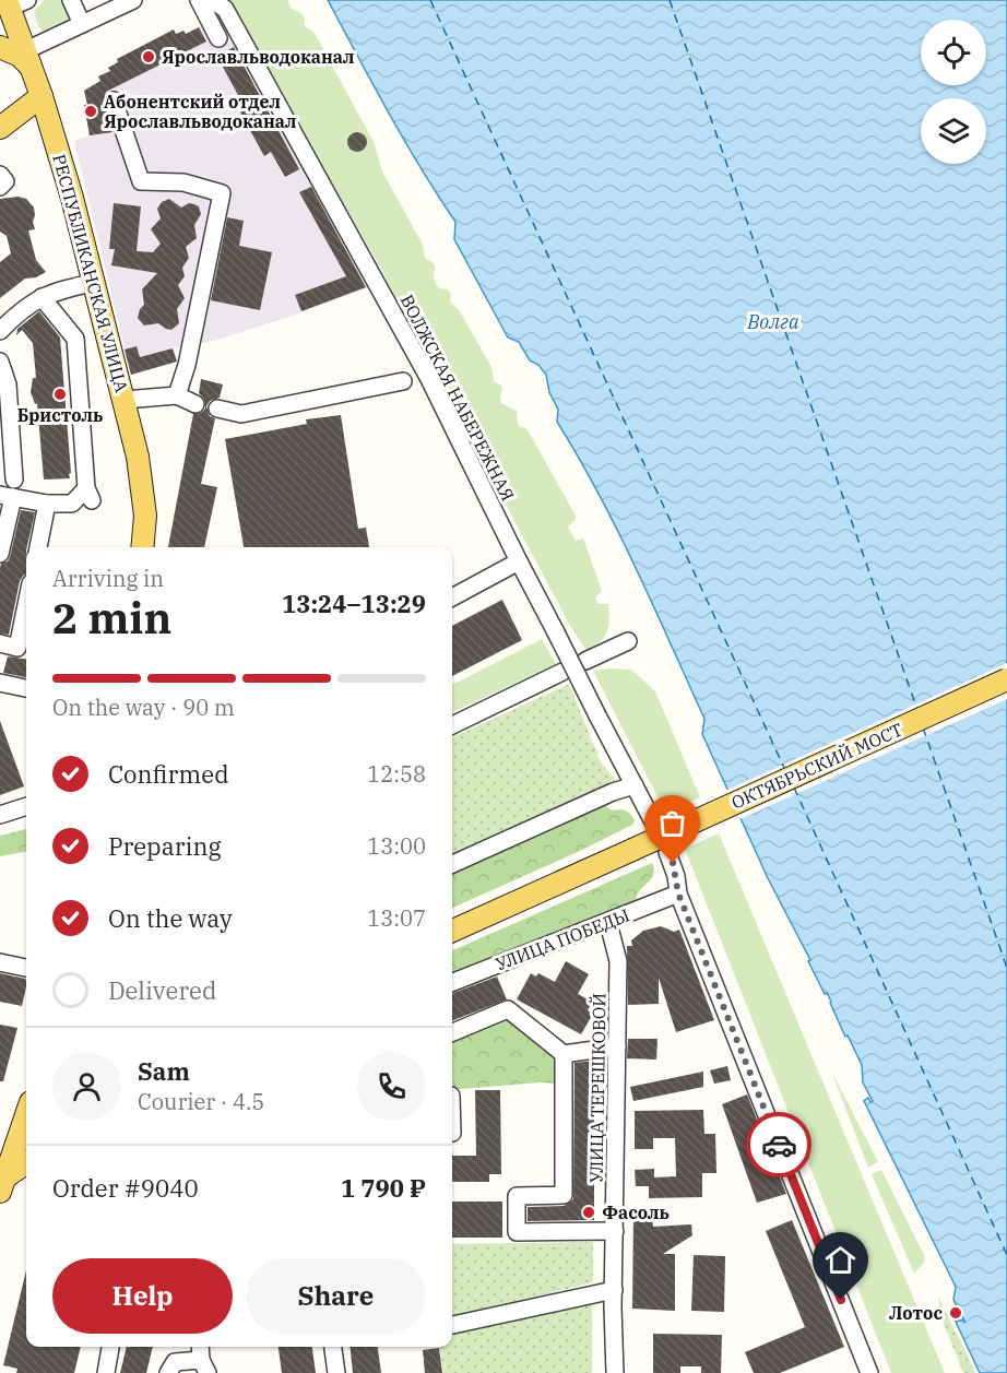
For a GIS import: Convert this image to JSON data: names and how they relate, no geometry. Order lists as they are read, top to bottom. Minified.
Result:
{"streets":{"main road":["РЕСПУБЛИКАНСКАЯ УЛИЦА","ОКТЯБРЬСКИЙ МОСТ"],"street":["ВОЛЖСКАЯ НАБЕРЕЖНАЯ","УЛИЦА ПОБЕДЫ","УЛИЦА ТЕРЕШКОВОЙ"]},"crossings":[["УЛИЦА ПОБЕДЫ","УЛИЦА ТЕРЕШКОВОЙ"]],"water":["Волга"],"places":["Ярославльводоканал","Абонентский отдел Ярославльводоканал","Бристоль","Фасоль","Лотос"],"page":{"heading":["2 min","Arriving in","13:24–13:29"],"panel":["Sam","Courier · 4.5","Order #9040","1 790 ₽"],"bar":"On the way · 90 m","list":[["Confirmed","12:58"],["Preparing","13:00"],["On the way","13:07"],"Delivered"],"buttons":["Help","Share"]}}
